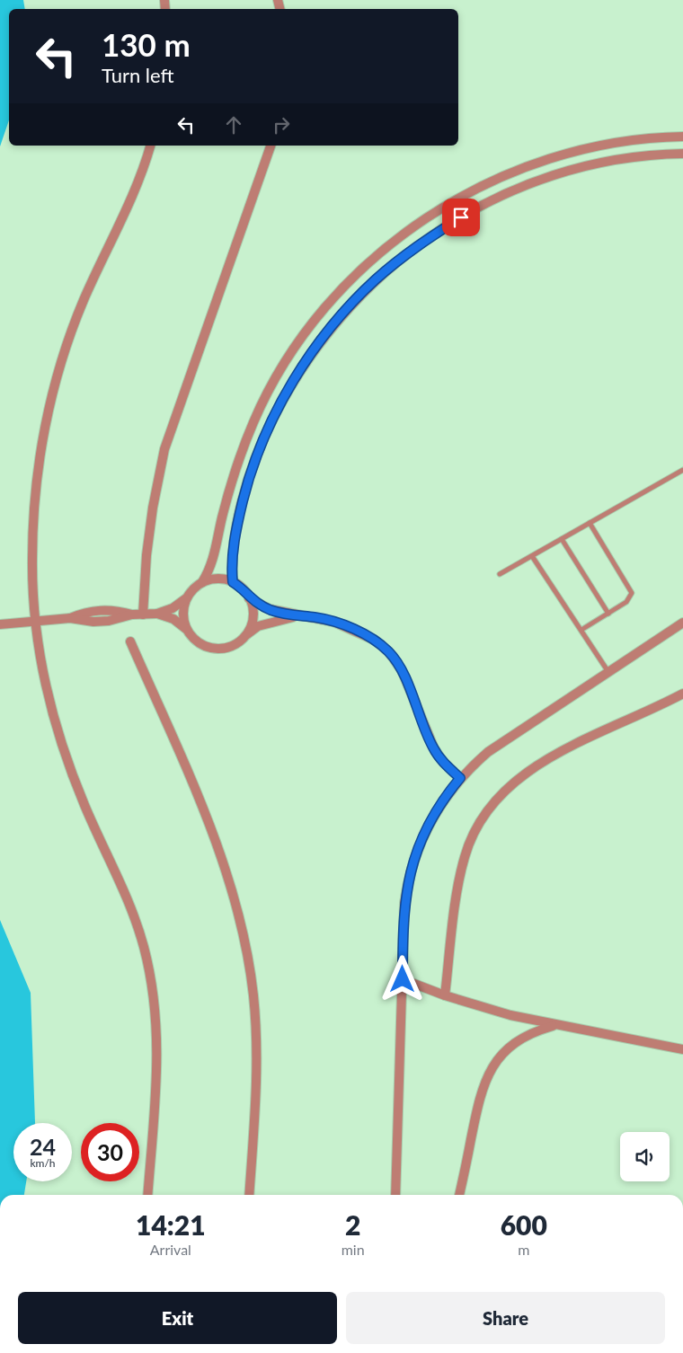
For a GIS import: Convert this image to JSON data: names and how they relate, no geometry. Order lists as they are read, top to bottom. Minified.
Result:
{"page":{"turn":["130 m","Turn left"],"speed":"24 km/h","limit":"30","eta":["14:21","Arrival","2","min","600","m"],"buttons":["Exit","Share"]}}
